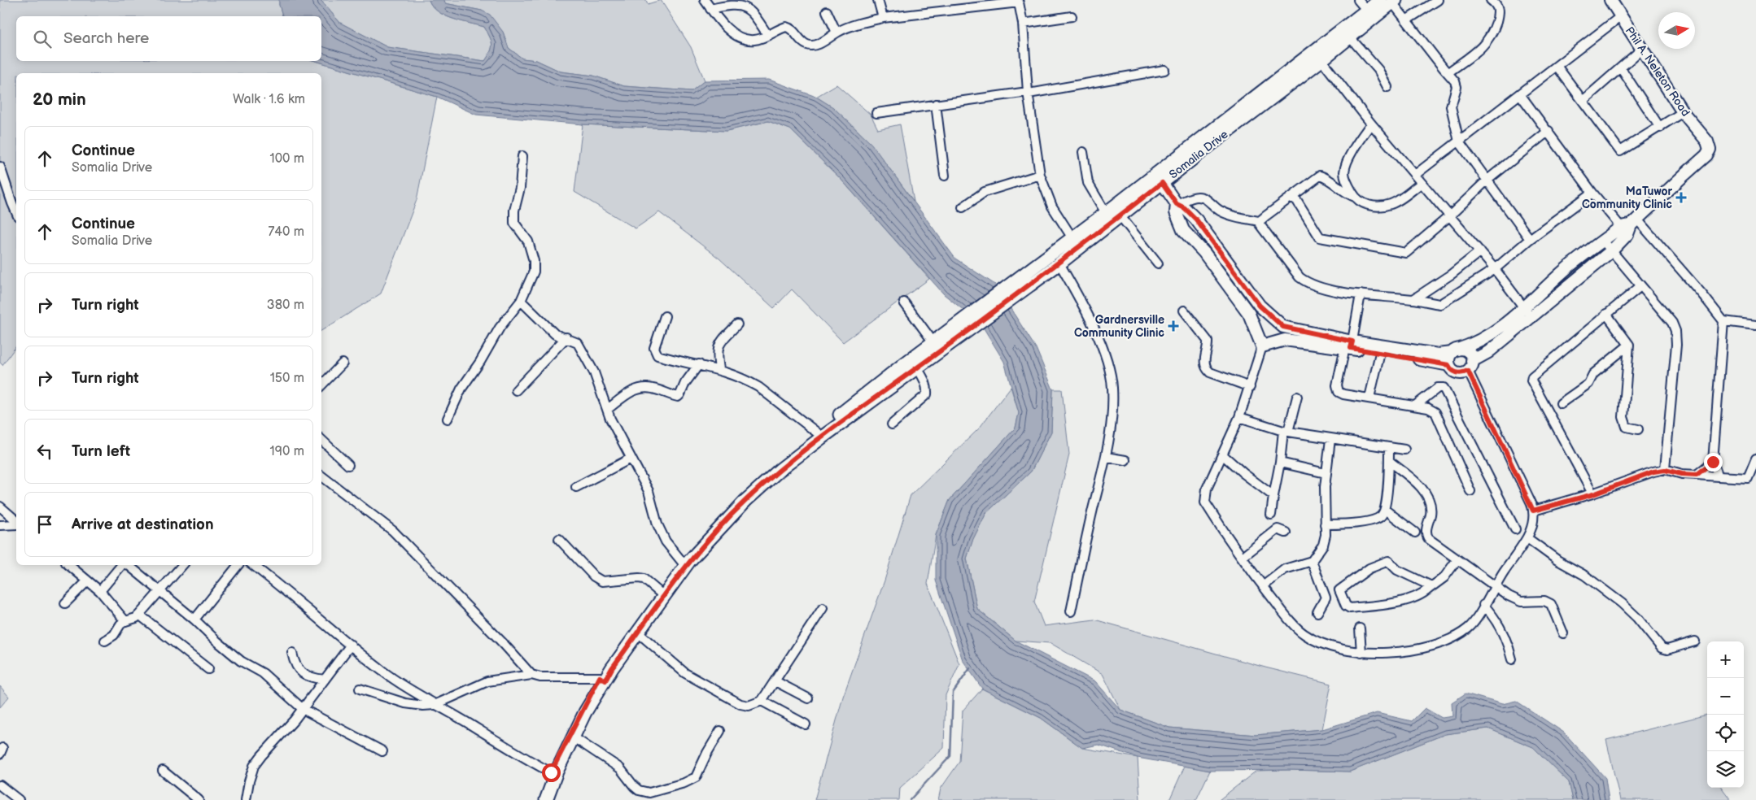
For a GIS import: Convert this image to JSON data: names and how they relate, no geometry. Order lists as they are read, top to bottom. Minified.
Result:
{"streets":{"main road":["Somalia Drive"],"street":["Phil A. Neleton Road"]},"places":{"health":["MaTuwor Community Clinic","Gardnersville Community Clinic"]},"north":"right","page":{"search":"Search here","heading":["20 min","Walk · 1.6 km"],"list":[["Continue","Somalia Drive","100 m"],["Continue","Somalia Drive","740 m"],["Turn right","380 m"],["Turn right","150 m"],["Turn left","190 m"],"Arrive at destination"],"map_buttons":["+","−"]}}
